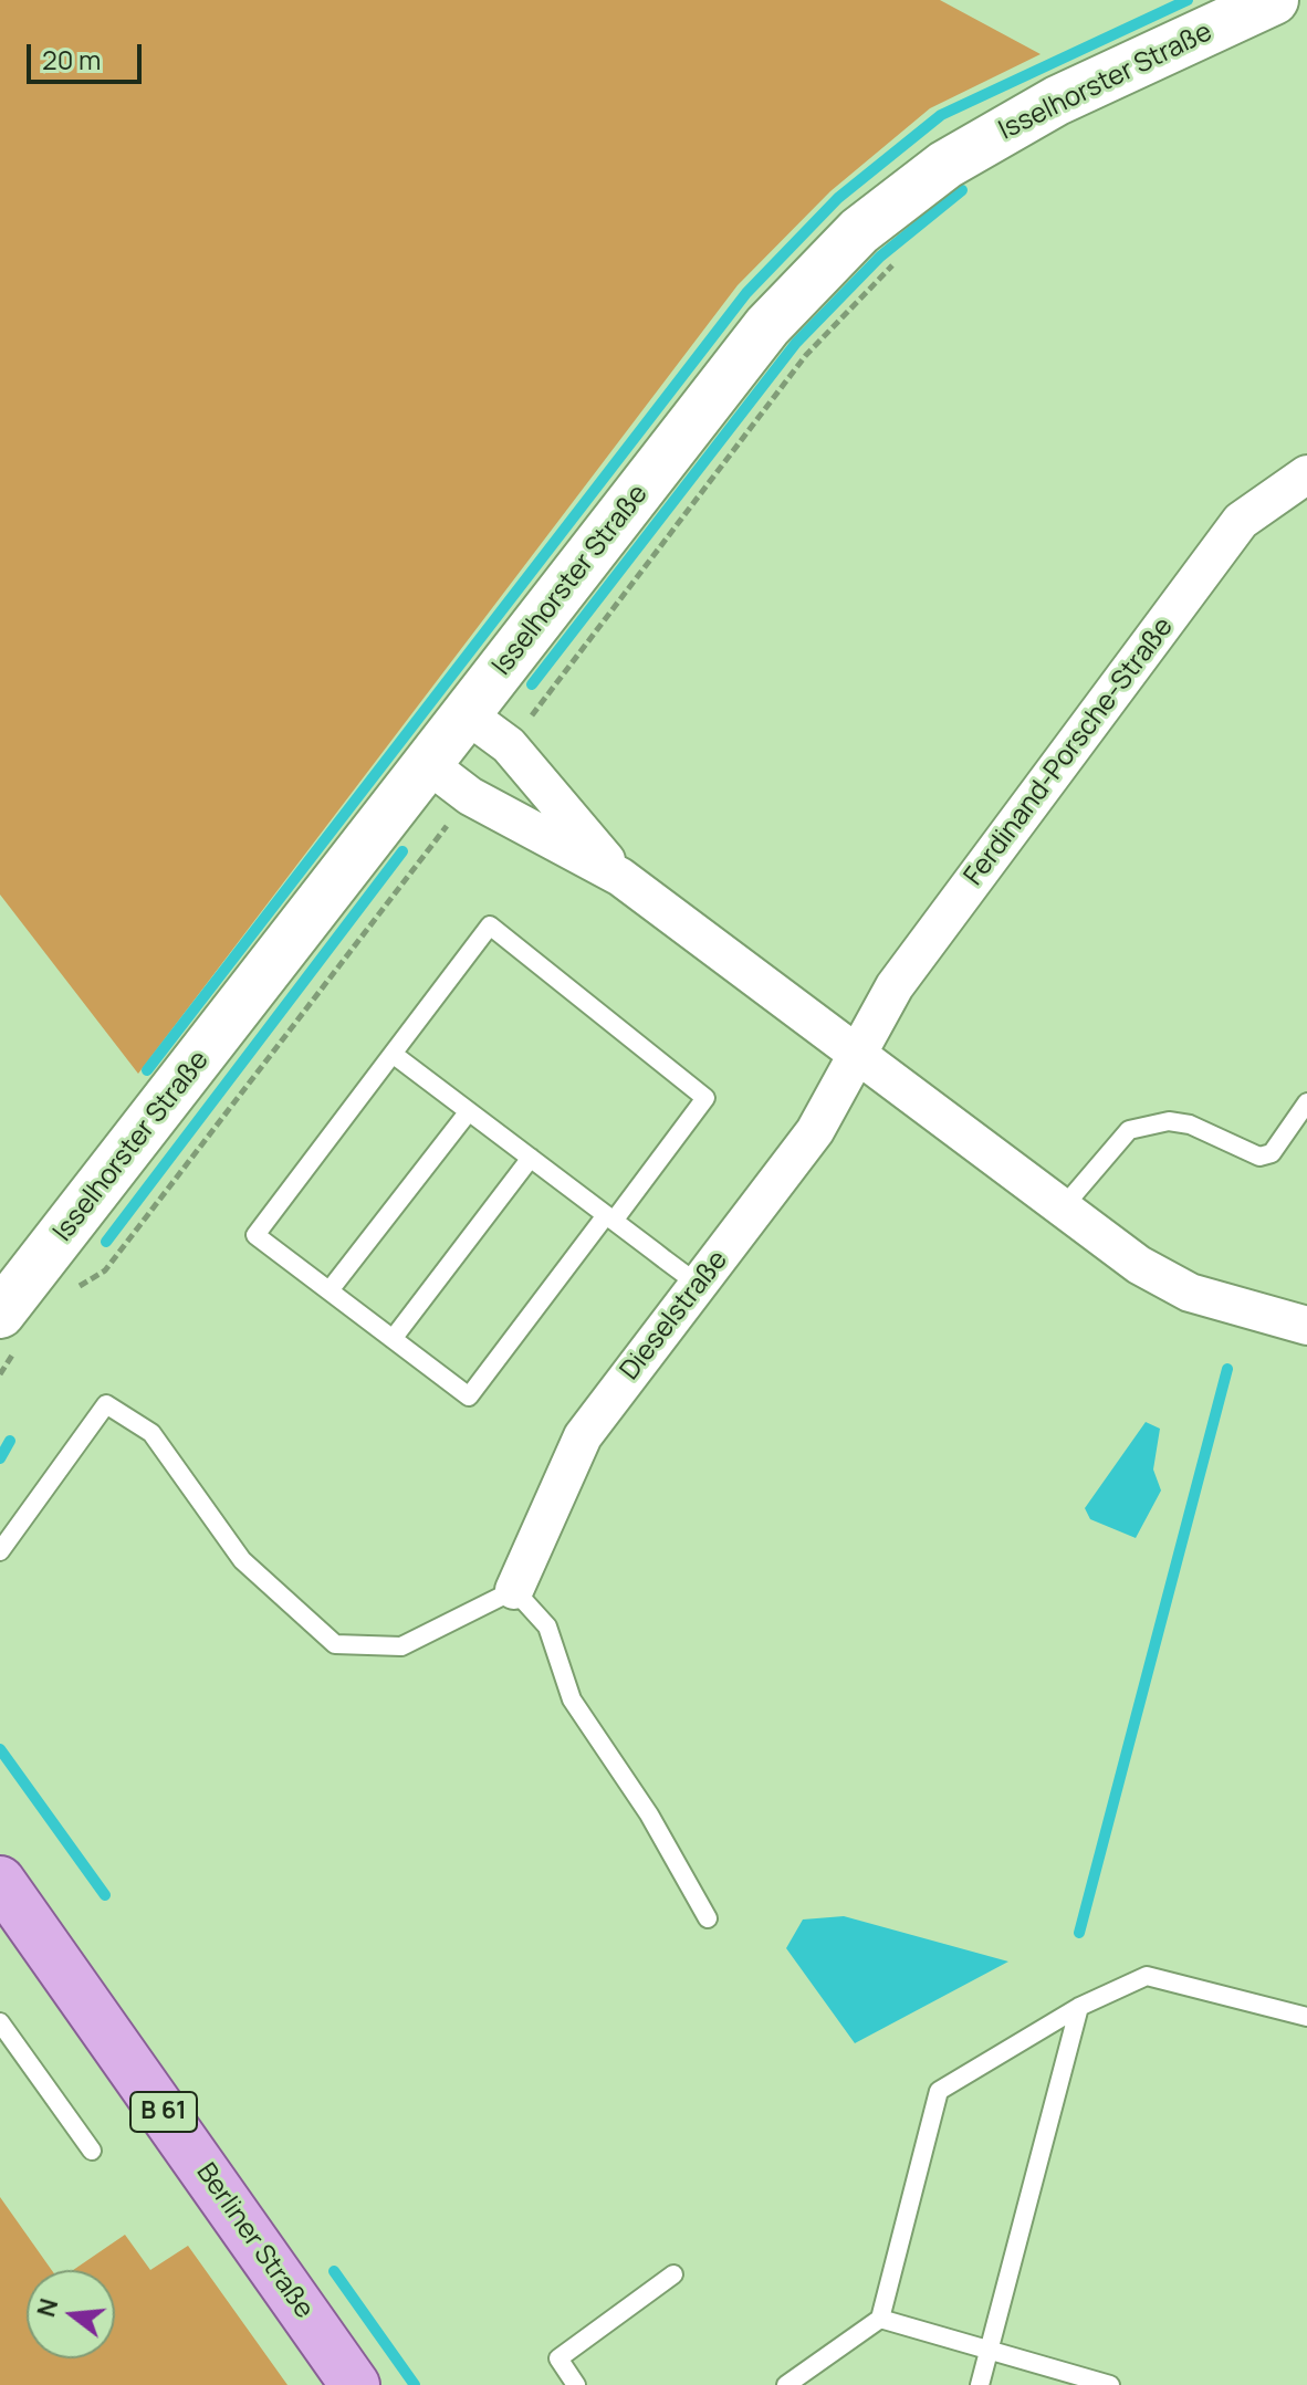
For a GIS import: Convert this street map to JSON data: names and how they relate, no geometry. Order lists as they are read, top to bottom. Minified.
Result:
{"streets":{"main road":["B 61","Berliner Straße"],"street":["Isselhorster Straße","Ferdinand-Porsche-Straße","Dieselstraße"]},"crossings":[["Ferdinand-Porsche-Straße","Dieselstraße"]],"scale_bar":"20 m","north":"left"}
